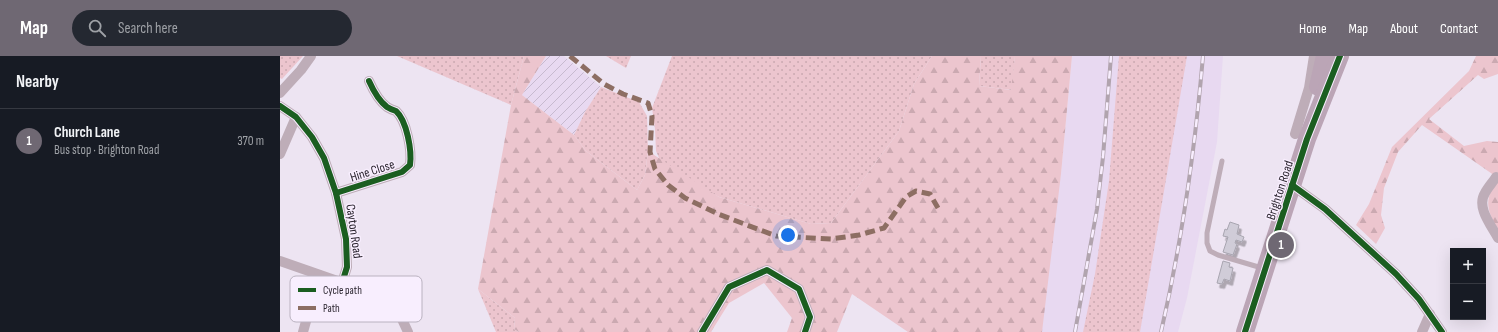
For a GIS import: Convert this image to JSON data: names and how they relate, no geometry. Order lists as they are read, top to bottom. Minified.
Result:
{"streets":{"highway":["Brighton Road"],"street":["Hine Close","Cayton Road"]},"crossings":[["Hine Close","Cayton Road"]],"legend":["Cycle path","Path"],"page":{"header":"Map","search":"Search here","nav":["Home","Map","About","Contact"],"heading":"Nearby","list":[{"mark":"1","name":"Church Lane","note":"Bus stop · Brighton Road","value":"370 m"}],"pins":"1","map_buttons":["+","−"]}}
